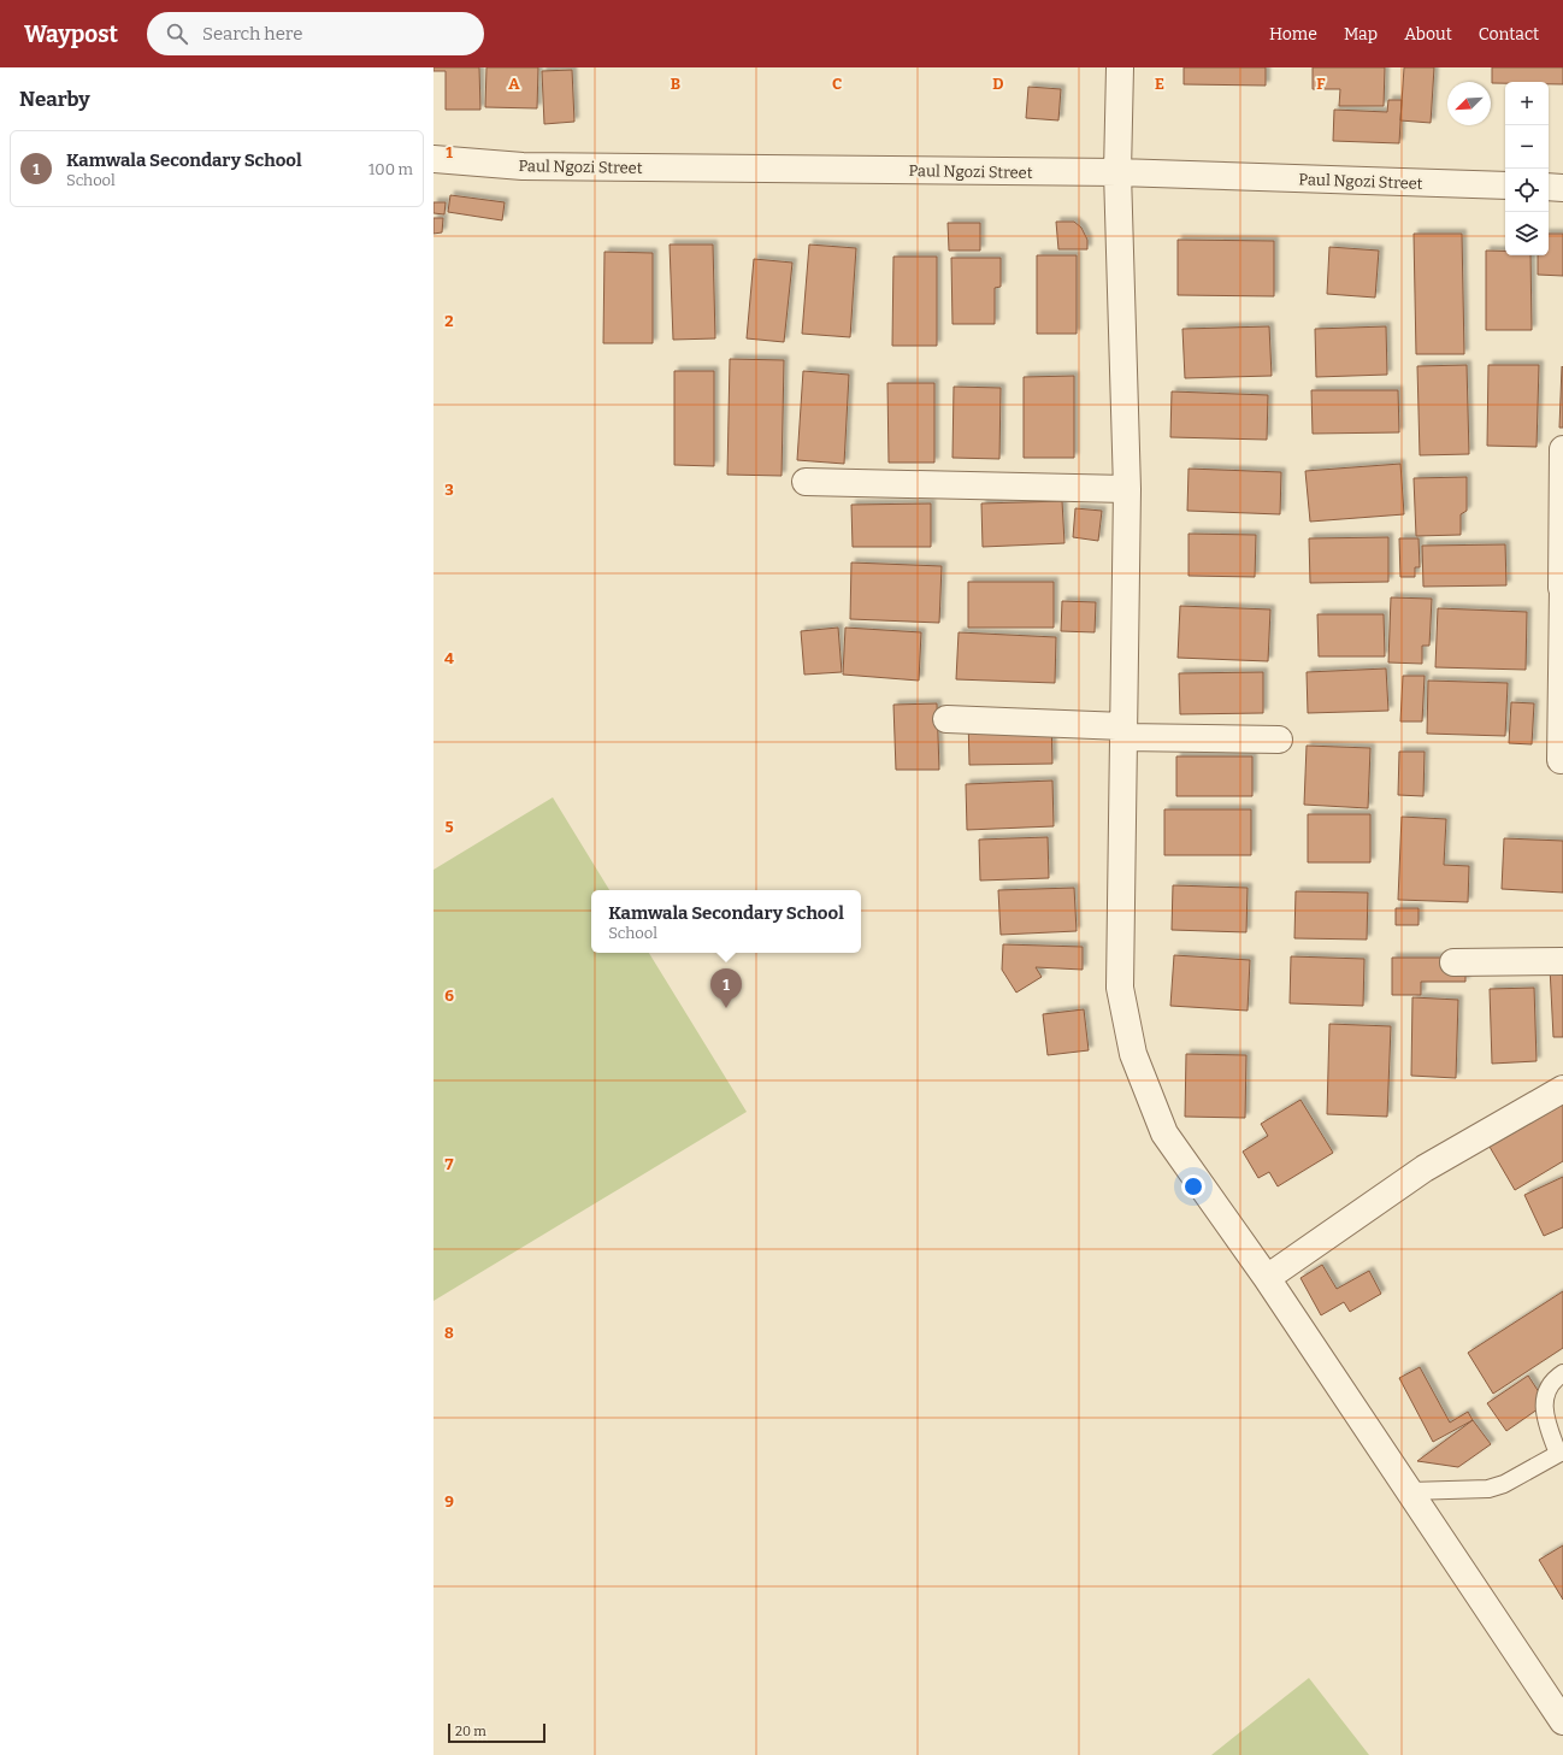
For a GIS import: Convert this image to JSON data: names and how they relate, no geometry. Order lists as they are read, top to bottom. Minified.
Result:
{"streets":{"street":["Paul Ngozi Street"]},"scale_bar":"20 m","north":"bottom left","page":{"header":"Waypost","search":"Search here","nav":["Home","Map","About","Contact"],"heading":"Nearby","map_buttons":["+","−"],"list":[{"mark":"1","name":"Kamwala Secondary School","note":"School","value":"100 m"}],"popup":["Kamwala Secondary School","School"],"pins":"1","scale":"20 m"},"grid":{"columns":["A","B","C","D","E","F"],"rows":["1","2","3","4","5","6","7","8","9"]}}
